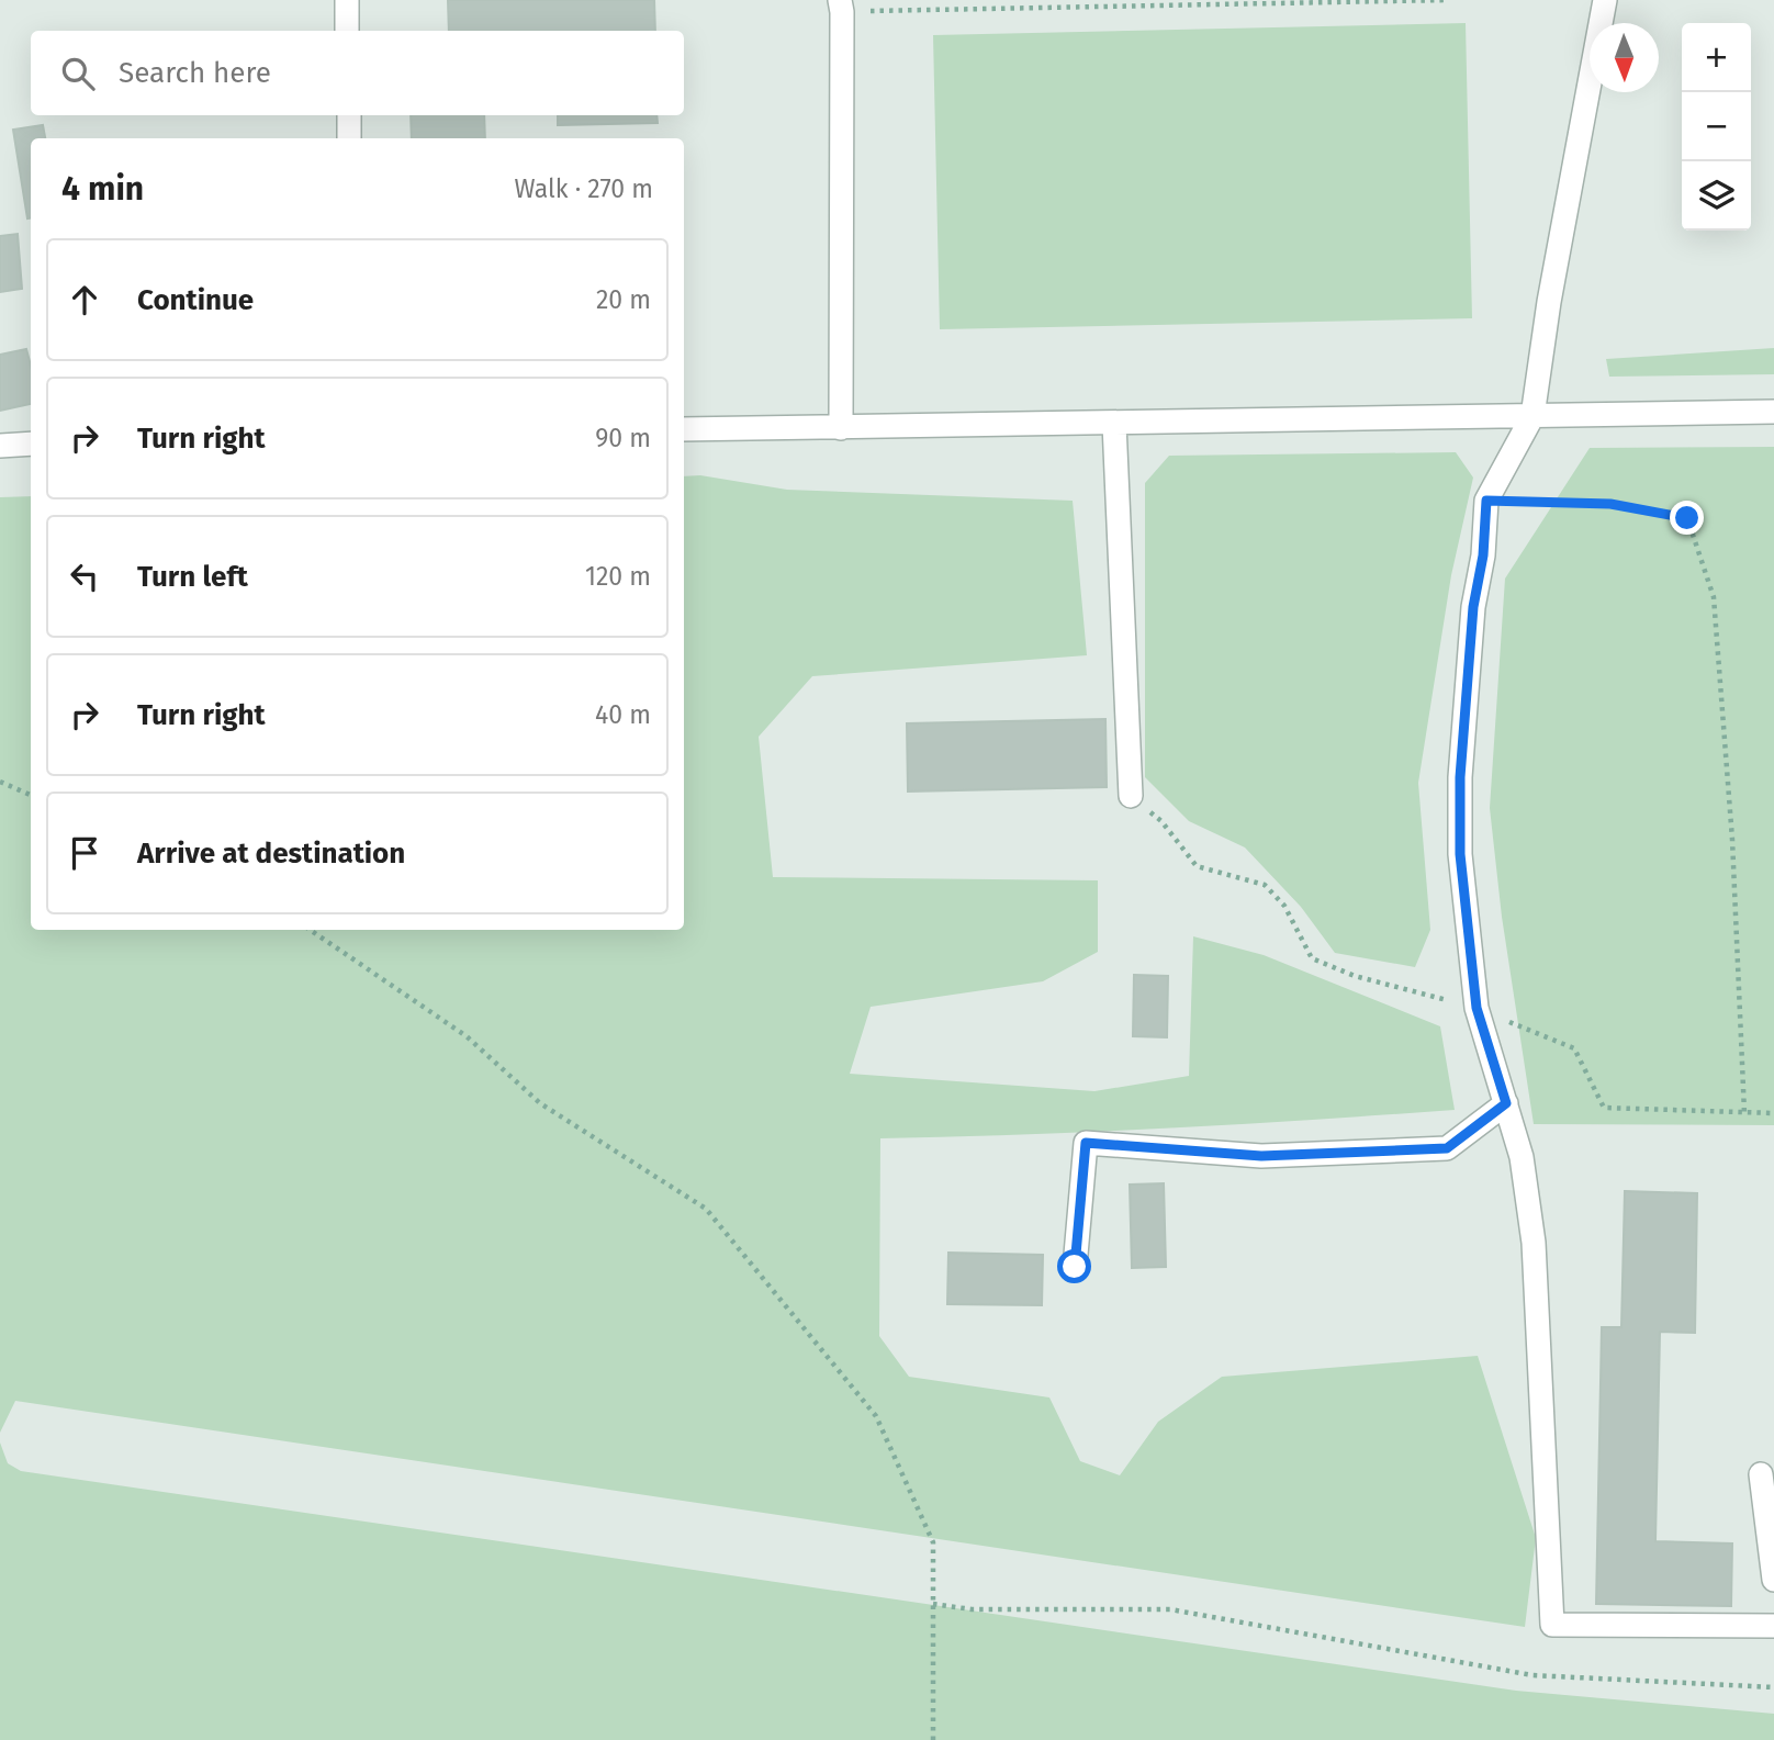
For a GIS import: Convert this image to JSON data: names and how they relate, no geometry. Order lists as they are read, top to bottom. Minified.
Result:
{"north":"bottom","page":{"map_buttons":["+","−"],"search":"Search here","heading":["4 min","Walk · 270 m"],"list":[["Continue","20 m"],["Turn right","90 m"],["Turn left","120 m"],["Turn right","40 m"],"Arrive at destination"]}}
